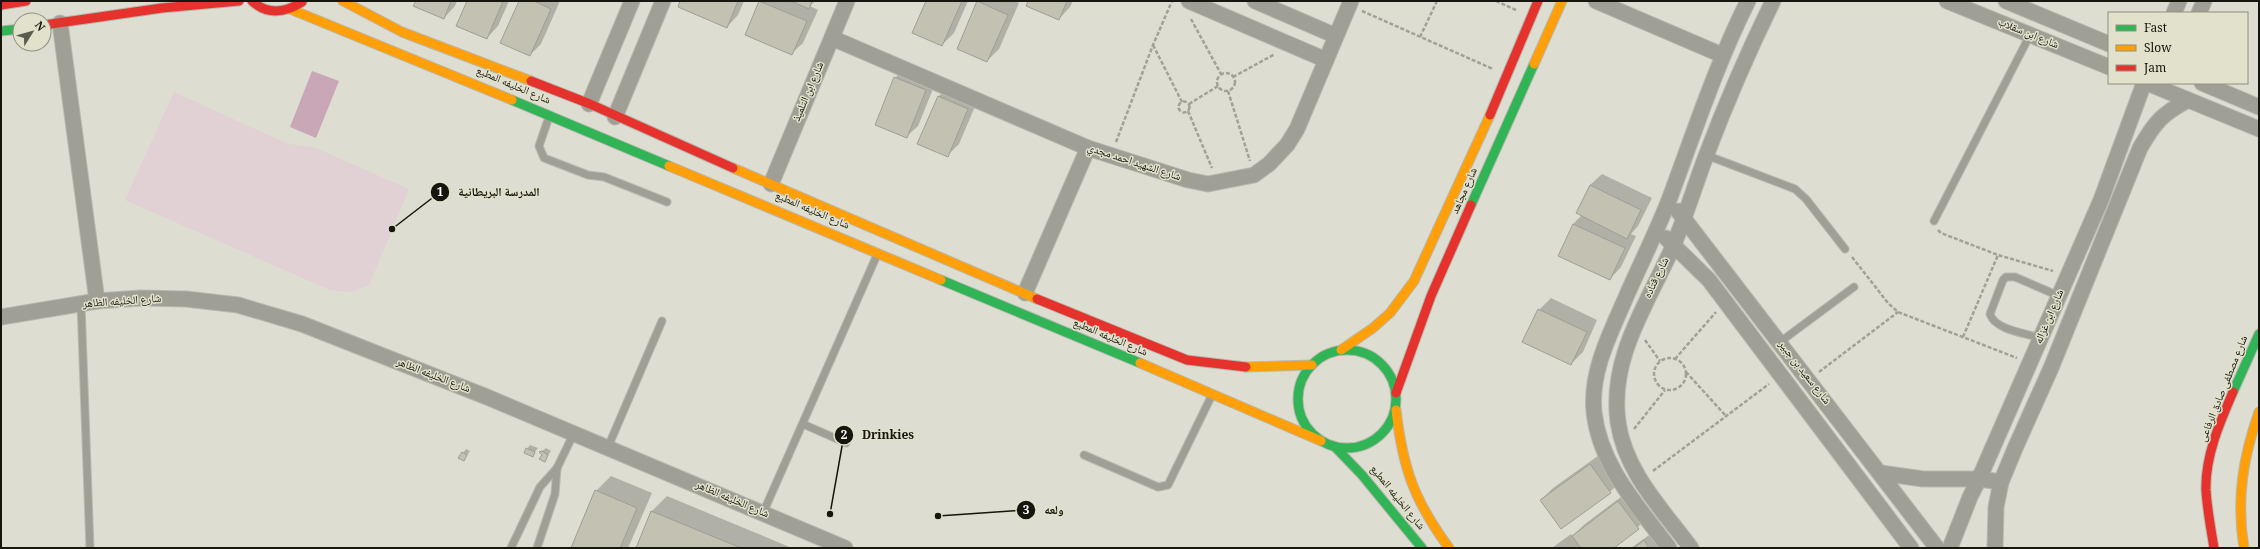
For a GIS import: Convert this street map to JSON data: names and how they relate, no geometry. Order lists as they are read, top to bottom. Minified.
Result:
{"streets":{"street":["شارع ابن سقلاب","شارع الخليفه المطيع","شارع ابن التلميذ","شارع الشهيد احمد مجدي","شارع مجاهد","شارع قتاده","شارع الخليفه الظاهر","شارع ابن غزاله","شارع سعيد بن جبير","شارع مصطفى صادق الرفاعى"]},"crossings":[["شارع الخليفه المطيع","شارع ابن التلميذ"],["شارع الخليفه المطيع","شارع مجاهد"],["شارع ابن التلميذ","شارع الشهيد احمد مجدي"],["شارع قتاده","شارع سعيد بن جبير"]],"places":["المدرسة البريطانية","Drinkies","ولعه"],"legend":["Fast","Slow","Jam"],"north":"top right"}
